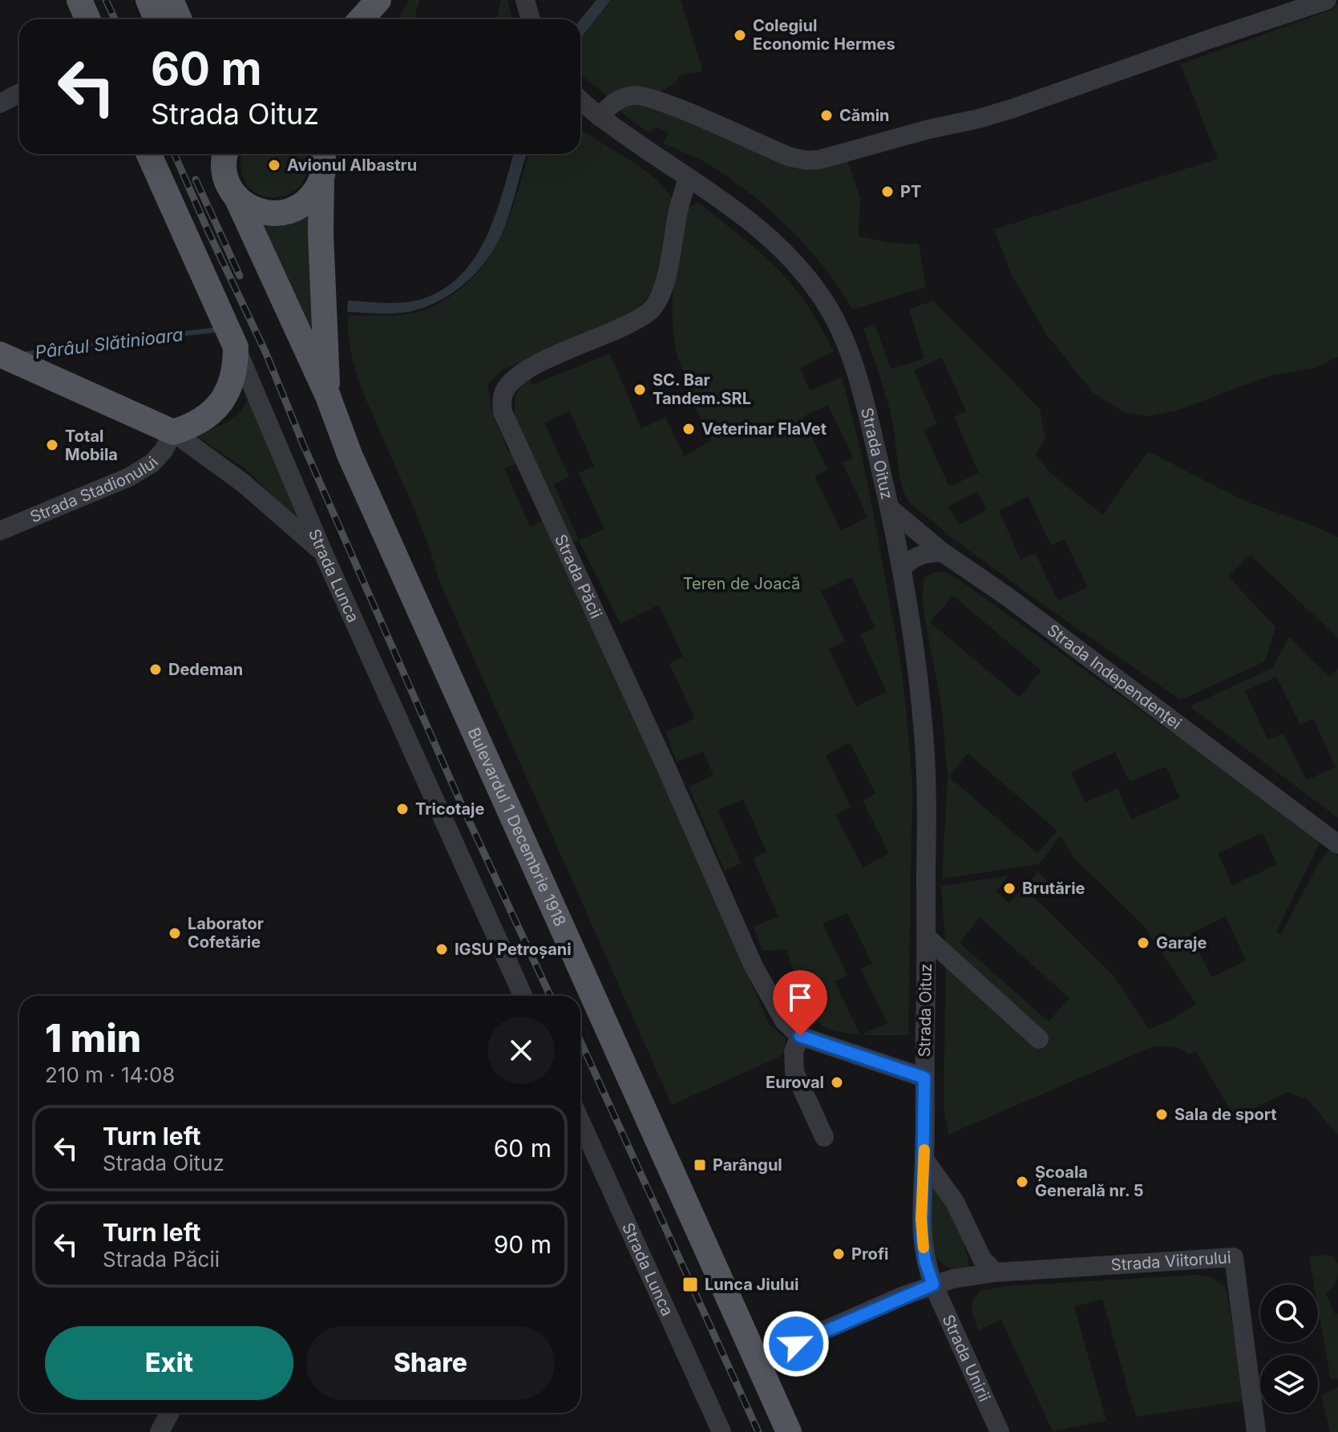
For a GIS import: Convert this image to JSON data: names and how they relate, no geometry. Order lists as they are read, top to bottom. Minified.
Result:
{"streets":{"main road":["Strada Lunca","Bulevardul 1 Decembrie 1918"],"street":["Strada Oituz","Strada Stadionului","Strada Păcii","Strada Independenței","Strada Viitorului","Strada Unirii"]},"crossings":[["Strada Oituz","Strada Păcii"],["Strada Oituz","Strada Independenței"],["Strada Oituz","Strada Viitorului"],["Strada Oituz","Strada Unirii"],["Strada Viitorului","Strada Unirii"]],"water":["Pârâul Slătinioara"],"parks":["Teren de Joacă"],"places":{"other":["Colegiul Economic Hermes","Cămin","Avionul Albastru","PT","SC. Bar Tandem.SRL","Veterinar FlaVet","Total Mobila","Dedeman","Tricotaje","Brutărie","Laborator Cofetărie","Garaje","IGSU Petroșani","Euroval","Sala de sport","Școala Generală nr. 5","Profi"],"transit":["Parângul","Lunca Jiului"]},"page":{"turn":["60 m","Strada Oituz"],"heading":["1 min","210 m · 14:08"],"list":[{"name":"Turn left","note":"Strada Oituz","value":"60 m"},{"name":"Turn left","note":"Strada Păcii","value":"90 m"}],"buttons":["Exit","Share"]}}
